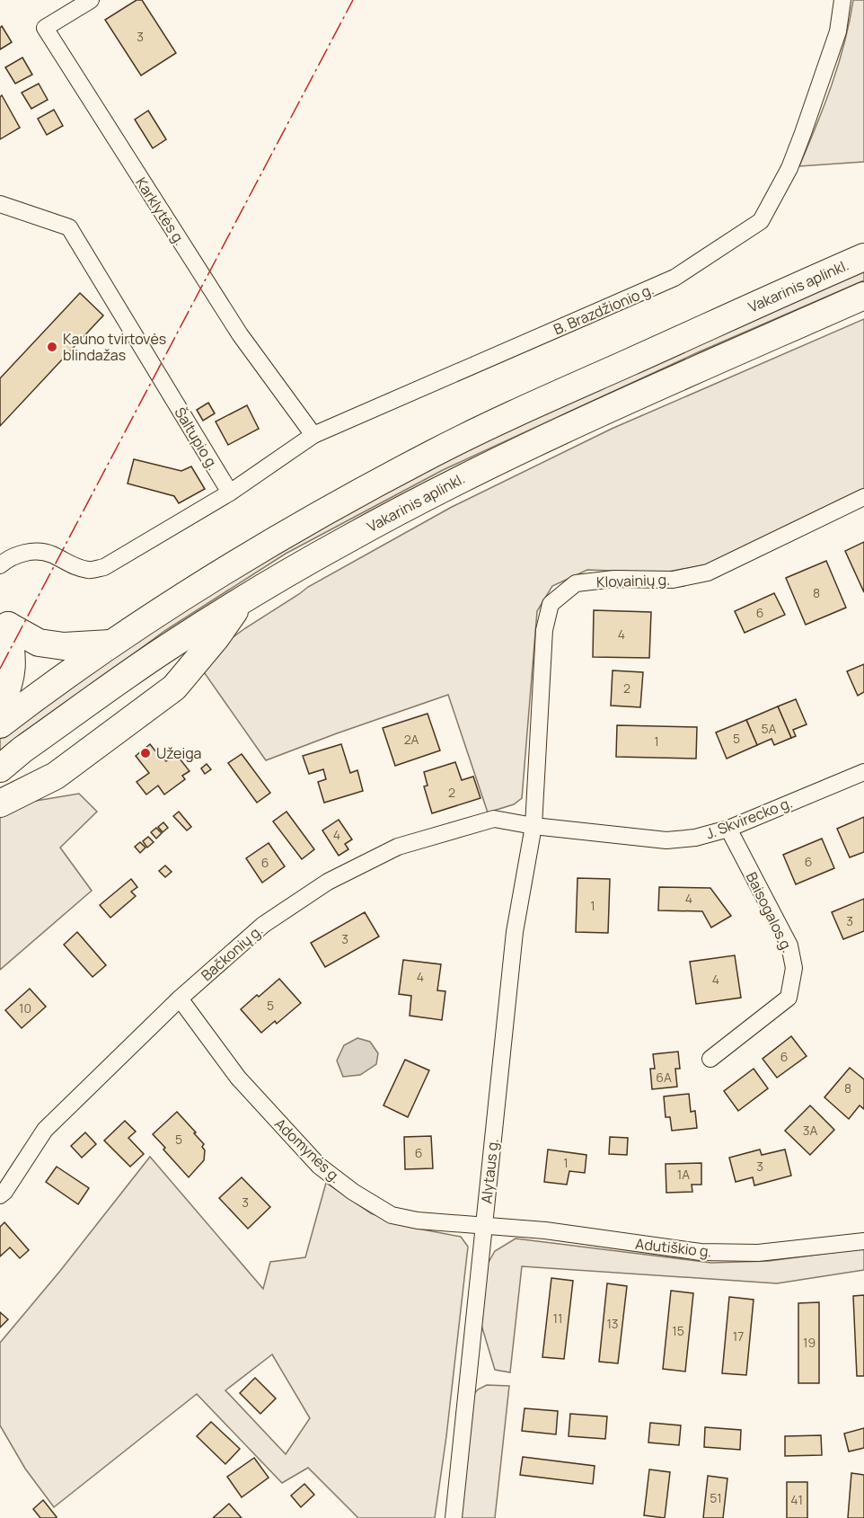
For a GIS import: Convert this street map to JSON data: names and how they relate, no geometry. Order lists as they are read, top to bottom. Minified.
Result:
{"streets":{"highway":["Vakarinis aplinkl."],"street":["Karklytės g.","B. Brazdžionio g.","Šaltupio g.","Klovainių g.","J. Skvirecko g.","Baisogalos g.","Bačkonių g.","Adomynės g.","Alytaus g.","Adutiškio g."]},"crossings":[["Karklytės g.","B. Brazdžionio g."],["B. Brazdžionio g.","Šaltupio g."],["Klovainių g.","J. Skvirecko g."],["Klovainių g.","Bačkonių g."],["Klovainių g.","Alytaus g."],["J. Skvirecko g.","Baisogalos g."],["J. Skvirecko g.","Bačkonių g."],["J. Skvirecko g.","Alytaus g."],["Bačkonių g.","Adomynės g."],["Bačkonių g.","Alytaus g."],["Adomynės g.","Alytaus g."],["Adomynės g.","Adutiškio g."],["Alytaus g.","Adutiškio g."]],"places":["Kauno tvirtovės blindažas","Užeiga"],"house_numbers":["3","8","6","4","2","5A","5","2A","1","2","4","6","6","4","1","3","3","4","4","5","10","6","6A","8","3A","5","6","1","3","1A","3","11","13","15","17","19","51","41"]}
